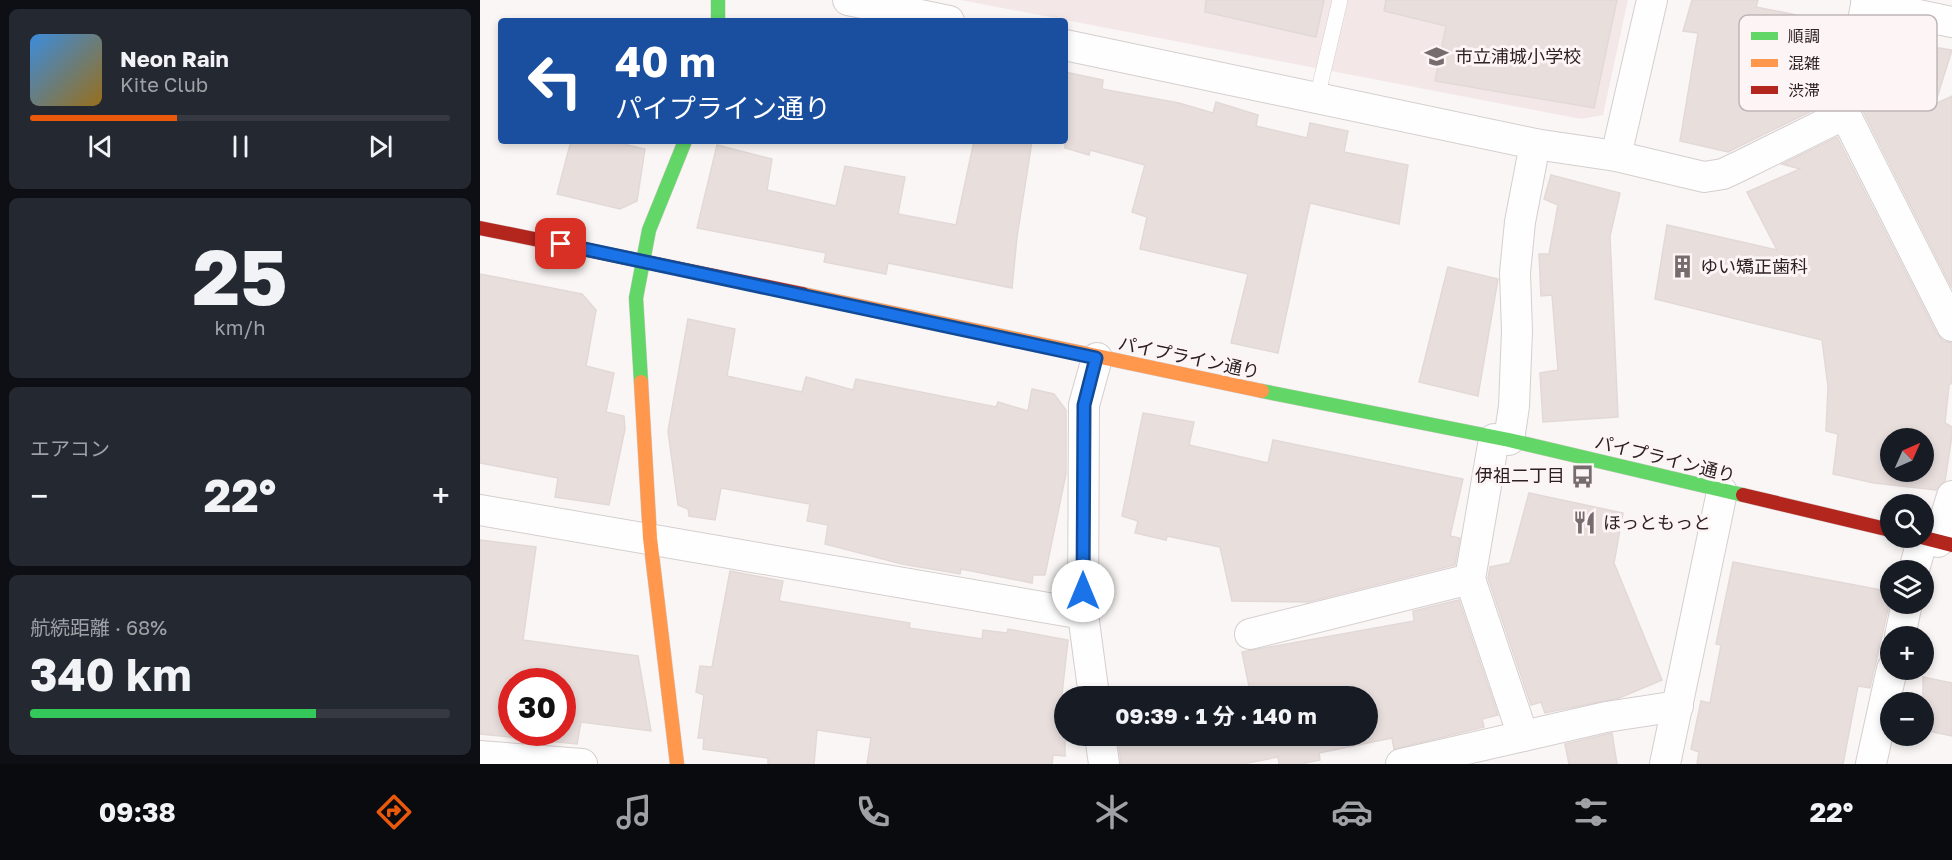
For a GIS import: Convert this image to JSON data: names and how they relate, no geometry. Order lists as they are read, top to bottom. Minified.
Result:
{"streets":{"main road":["パイプライン通り"]},"places":{"school or university":["市立浦城小学校"],"building":["ゆい矯正歯科"],"bus stop":["伊祖二丁目"],"restaurant":["ほっともっと"]},"legend":["順調","混雑","渋滞"],"north":"top right","page":{"turn":["40 m","パイプライン通り"],"song":["Neon Rain","Kite Club"],"tile":[["25","km/h"],"エアコン",["航続距離 · 68%","340 km"]],"map_buttons":["+","−"],"heat":["−","22°","+"],"limit":"30","trip":"09:39 · 1 分 · 140 m","tabs":["09:38","22°"]}}
